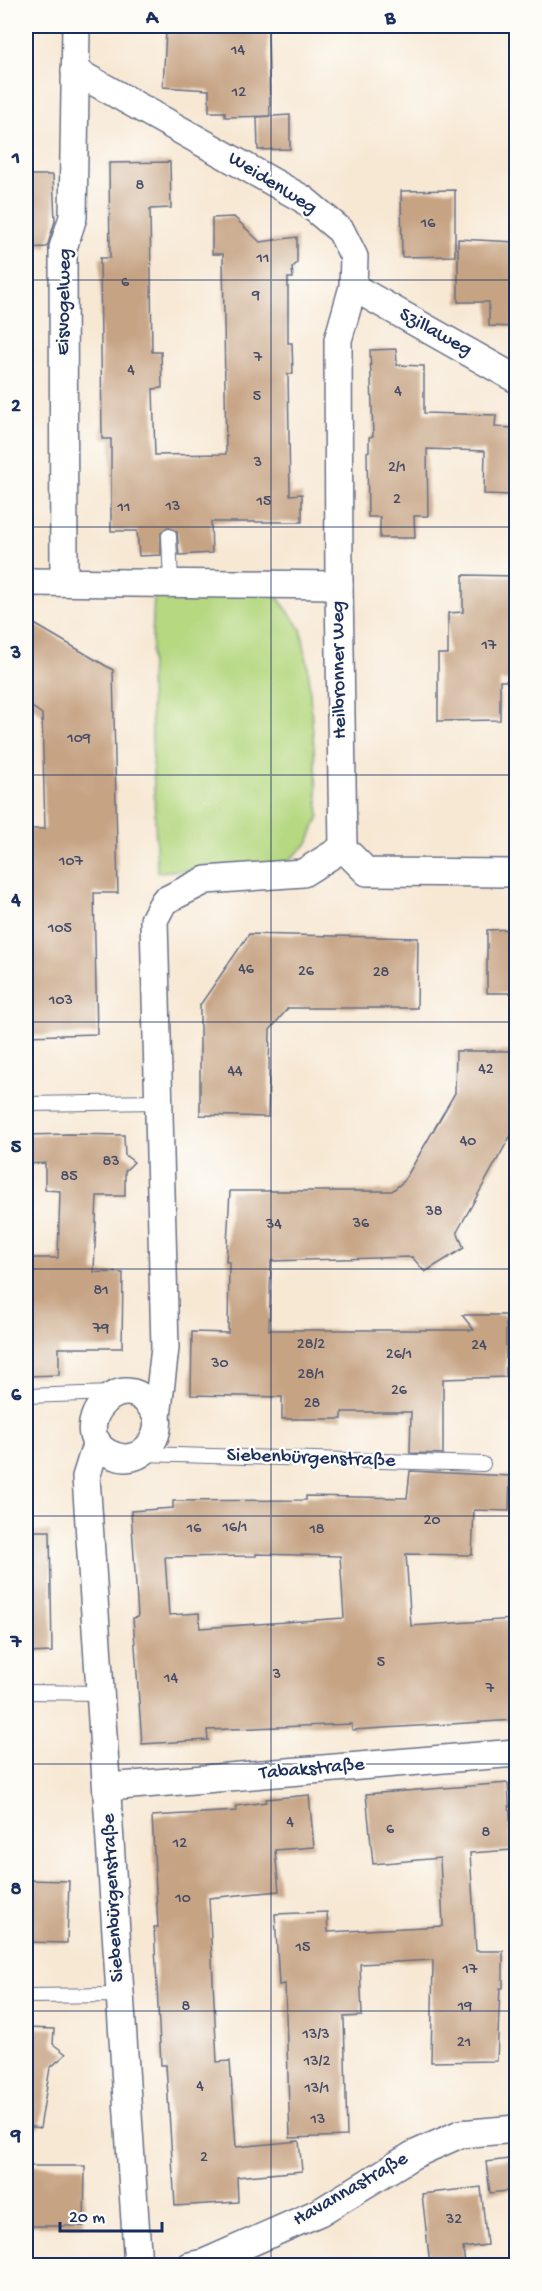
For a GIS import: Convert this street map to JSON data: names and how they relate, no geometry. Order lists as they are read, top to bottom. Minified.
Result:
{"streets":{"street":["Weidenweg","Eisvogelweg","Szillaweg","Heilbronner Weg","Siebenbürgenstraße","Tabakstraße","Havannastraße"]},"crossings":[["Weidenweg","Eisvogelweg"],["Weidenweg","Szillaweg"],["Weidenweg","Heilbronner Weg"],["Eisvogelweg","Heilbronner Weg"],["Siebenbürgenstraße","Tabakstraße"]],"house_numbers":["14","12","8","16","11","6","9","7","4","4","5","3","2/1","2","15","13","11","17","109","107","105","46","26","28","103","42","44","40","83","85","38","36","34","81","79","28/2","24","26/1","30","28/1","26","28","20","16/1","16","18","5","3","14","7","4","6","8","12","10","15","17","8","19","13/3","21","13/2","4","13/1","13","2","32"],"scale_bar":"20 m","grid":{"columns":["A","B"],"rows":["1","2","3","4","5","6","7","8","9"]}}
